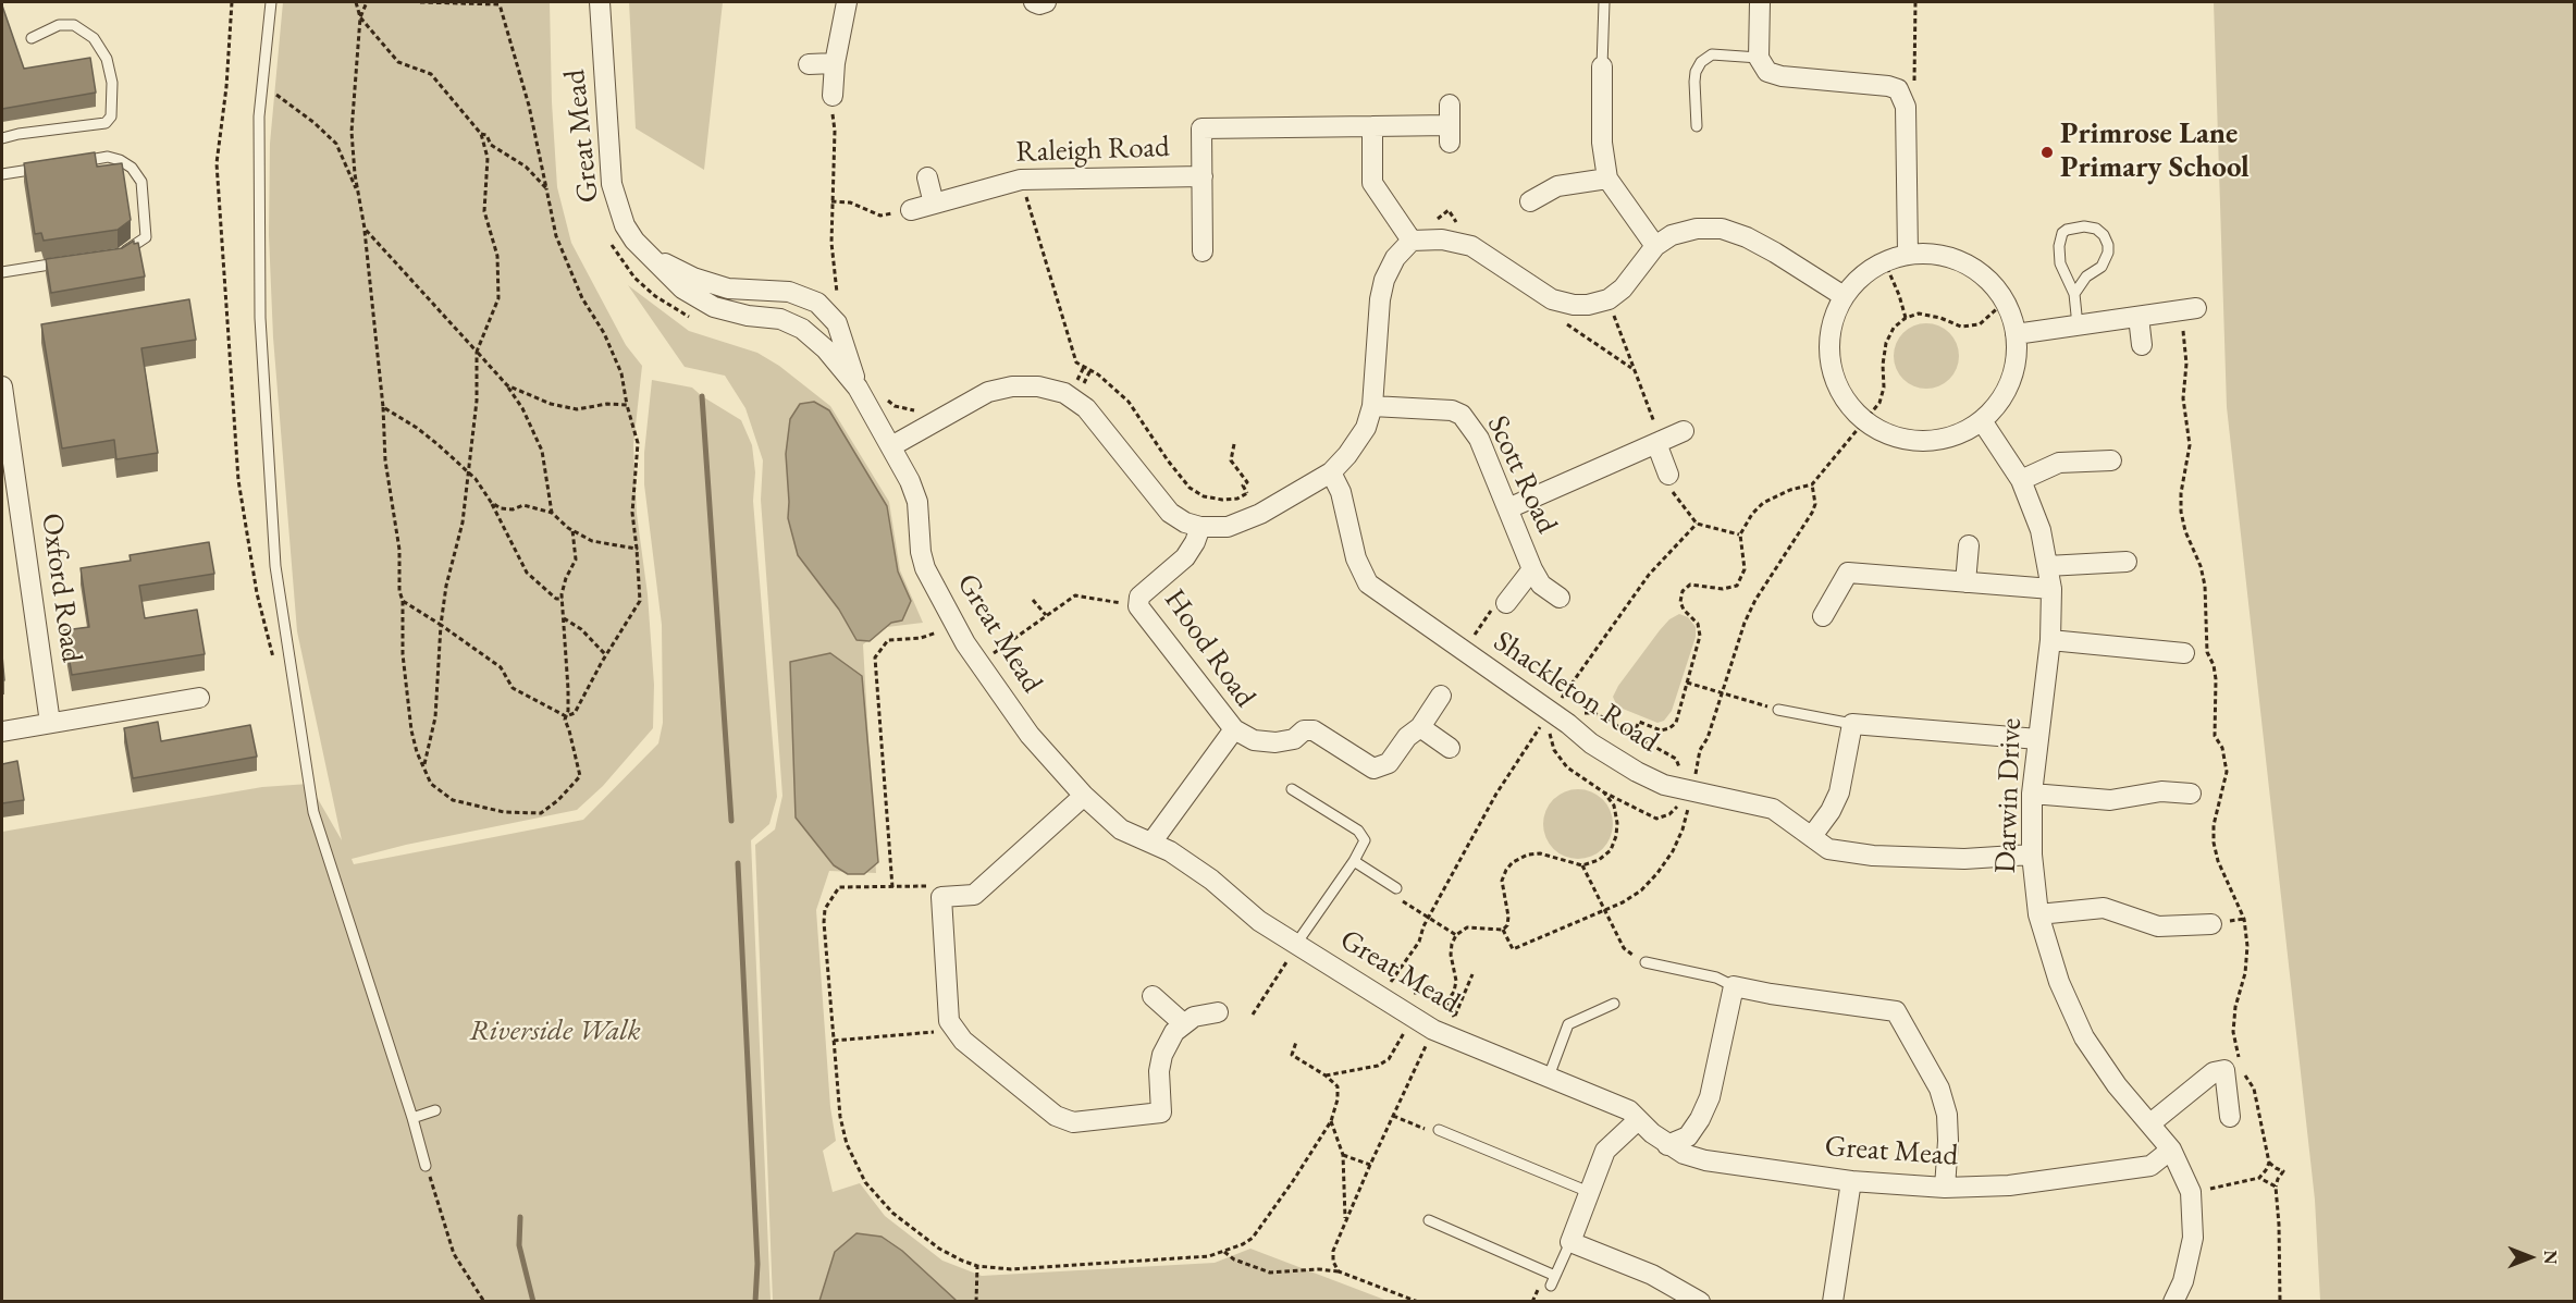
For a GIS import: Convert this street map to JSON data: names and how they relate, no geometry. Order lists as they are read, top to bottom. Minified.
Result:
{"streets":{"street":["Great Mead","Raleigh Road","Scott Road","Oxford Road","Hood Road","Shackleton Road","Darwin Drive"]},"crossings":[["Great Mead","Hood Road"],["Great Mead","Darwin Drive"],["Shackleton Road","Darwin Drive"]],"parks":["Riverside Walk"],"places":["Primrose Lane Primary School"],"north":"right"}
